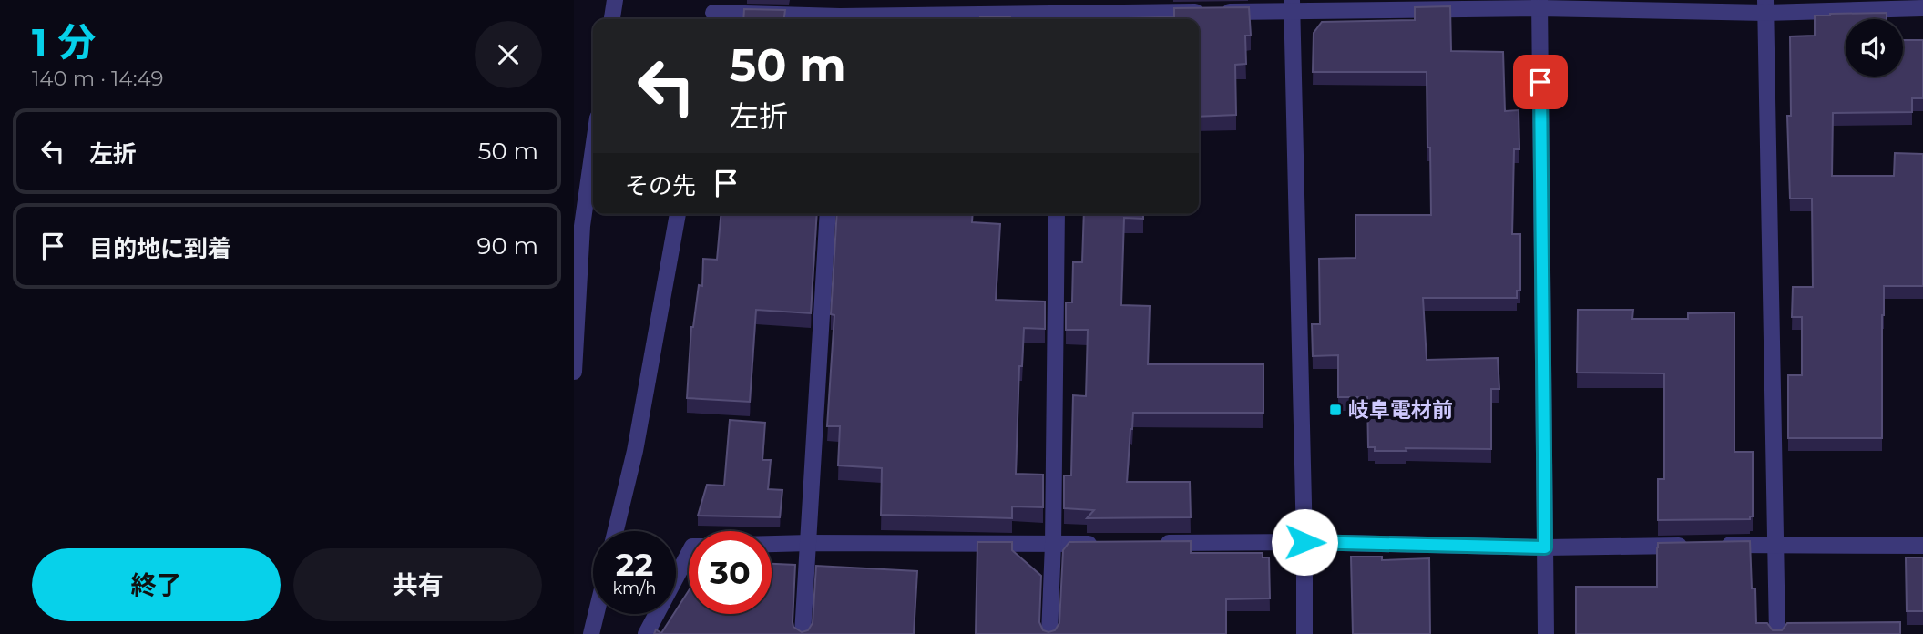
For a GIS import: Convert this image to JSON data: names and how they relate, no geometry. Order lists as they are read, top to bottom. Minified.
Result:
{"places":{"transit":["岐阜電材前"]},"page":{"heading":["1 分","140 m · 14:49"],"turn":["50 m","左折"],"list":[{"name":"左折","value":"50 m"},{"name":"目的地に到着","value":"90 m"}],"then":"その先","speed":"22 km/h","limit":"30","buttons":["終了","共有"]}}
